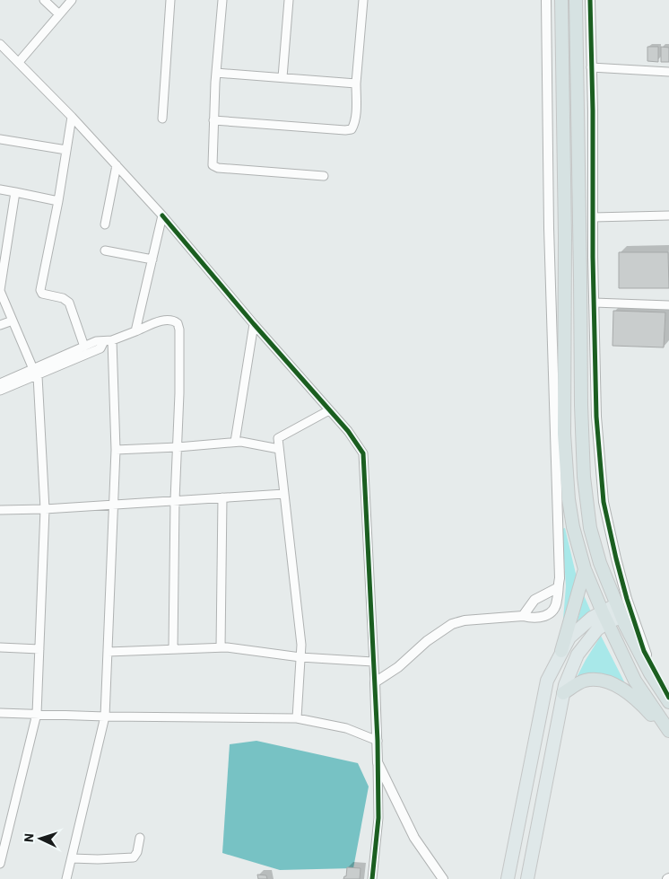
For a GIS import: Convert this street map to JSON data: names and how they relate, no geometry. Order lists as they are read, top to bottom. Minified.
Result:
{"north":"left"}
